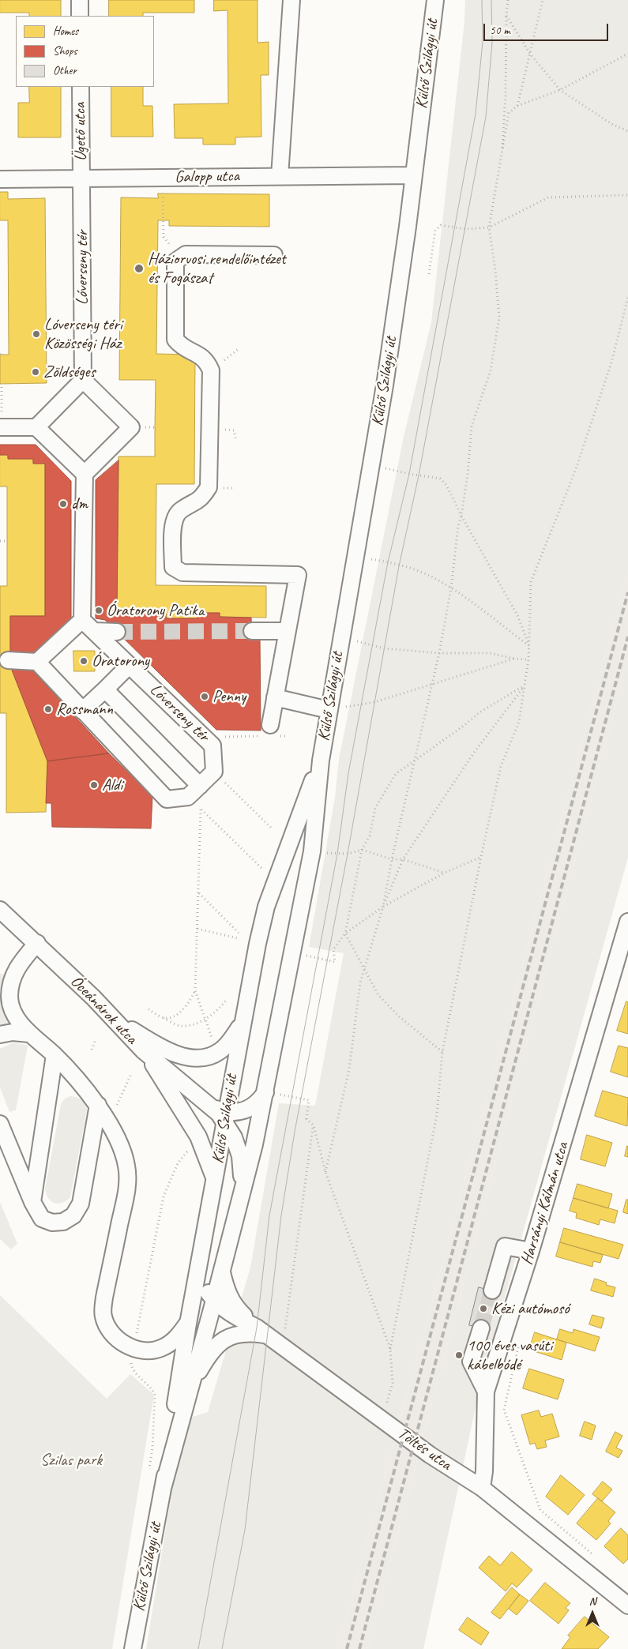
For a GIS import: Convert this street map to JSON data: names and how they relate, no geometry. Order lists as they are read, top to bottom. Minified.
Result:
{"streets":{"street":["Külső Szilágyi út","Ügető utca","Galopp utca","Lóverseny tér","Óceánárok utca","Harsányi Kálmán utca","Töltés utca"]},"crossings":[["Külső Szilágyi út","Galopp utca"],["Külső Szilágyi út","Óceánárok utca"],["Külső Szilágyi út","Töltés utca"],["Ügető utca","Galopp utca"],["Ügető utca","Lóverseny tér"],["Galopp utca","Lóverseny tér"],["Harsányi Kálmán utca","Töltés utca"]],"parks":["Szilas park"],"places":["Háziorvosi rendelőintézet és Fogászat","Lóverseny téri Közösségi Ház","Zöldséges","dm","Óratorony Patika","Óratorony","Penny","Rossmann","Aldi","Kézi autómosó","100 éves vasúti kábelbódé"],"legend":["Homes","Shops","Other"],"scale_bar":"50 m","north":"top"}
